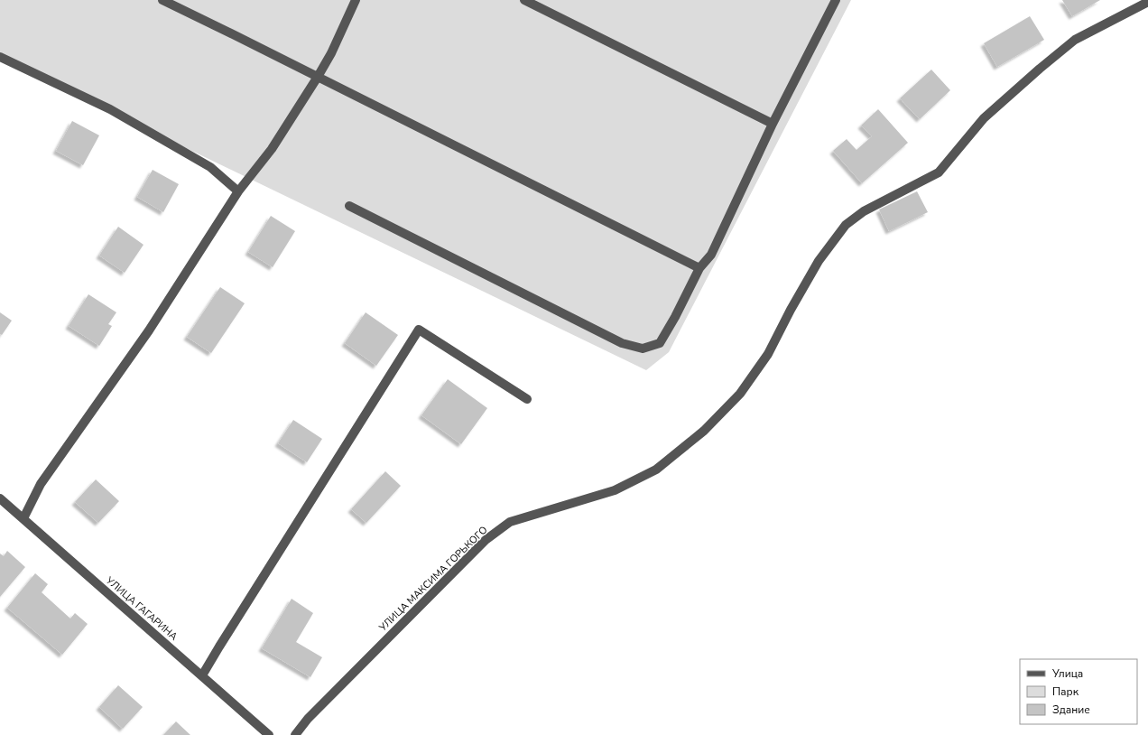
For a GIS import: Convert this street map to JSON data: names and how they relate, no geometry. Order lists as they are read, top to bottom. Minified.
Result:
{"streets":{"street":["УЛИЦА МАКСИМА ГОРЬКОГО","УЛИЦА ГАГАРИНА"]},"legend":["Улица","Парк","Здание"]}
